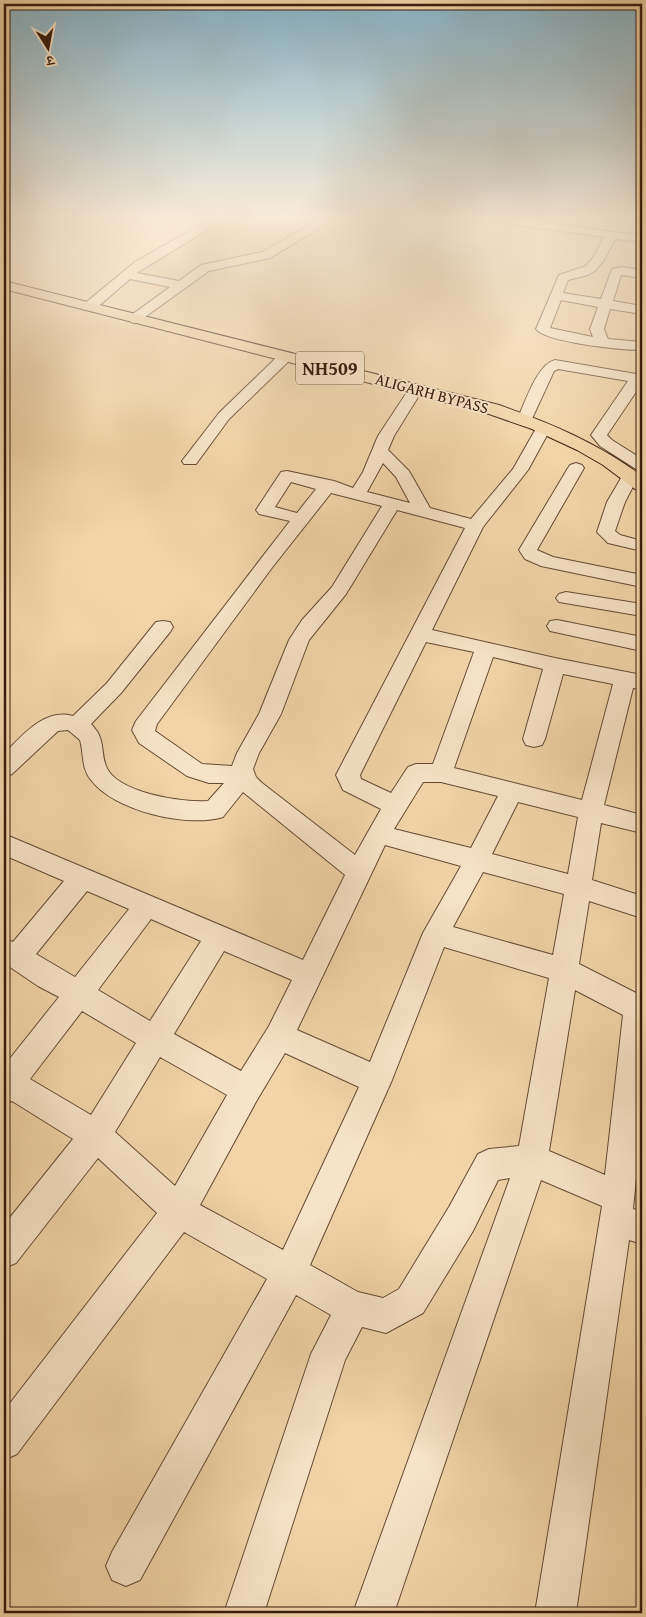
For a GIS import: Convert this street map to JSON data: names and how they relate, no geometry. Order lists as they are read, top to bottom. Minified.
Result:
{"streets":{"highway":["NH509","ALIGARH BYPASS"]},"north":"bottom"}
